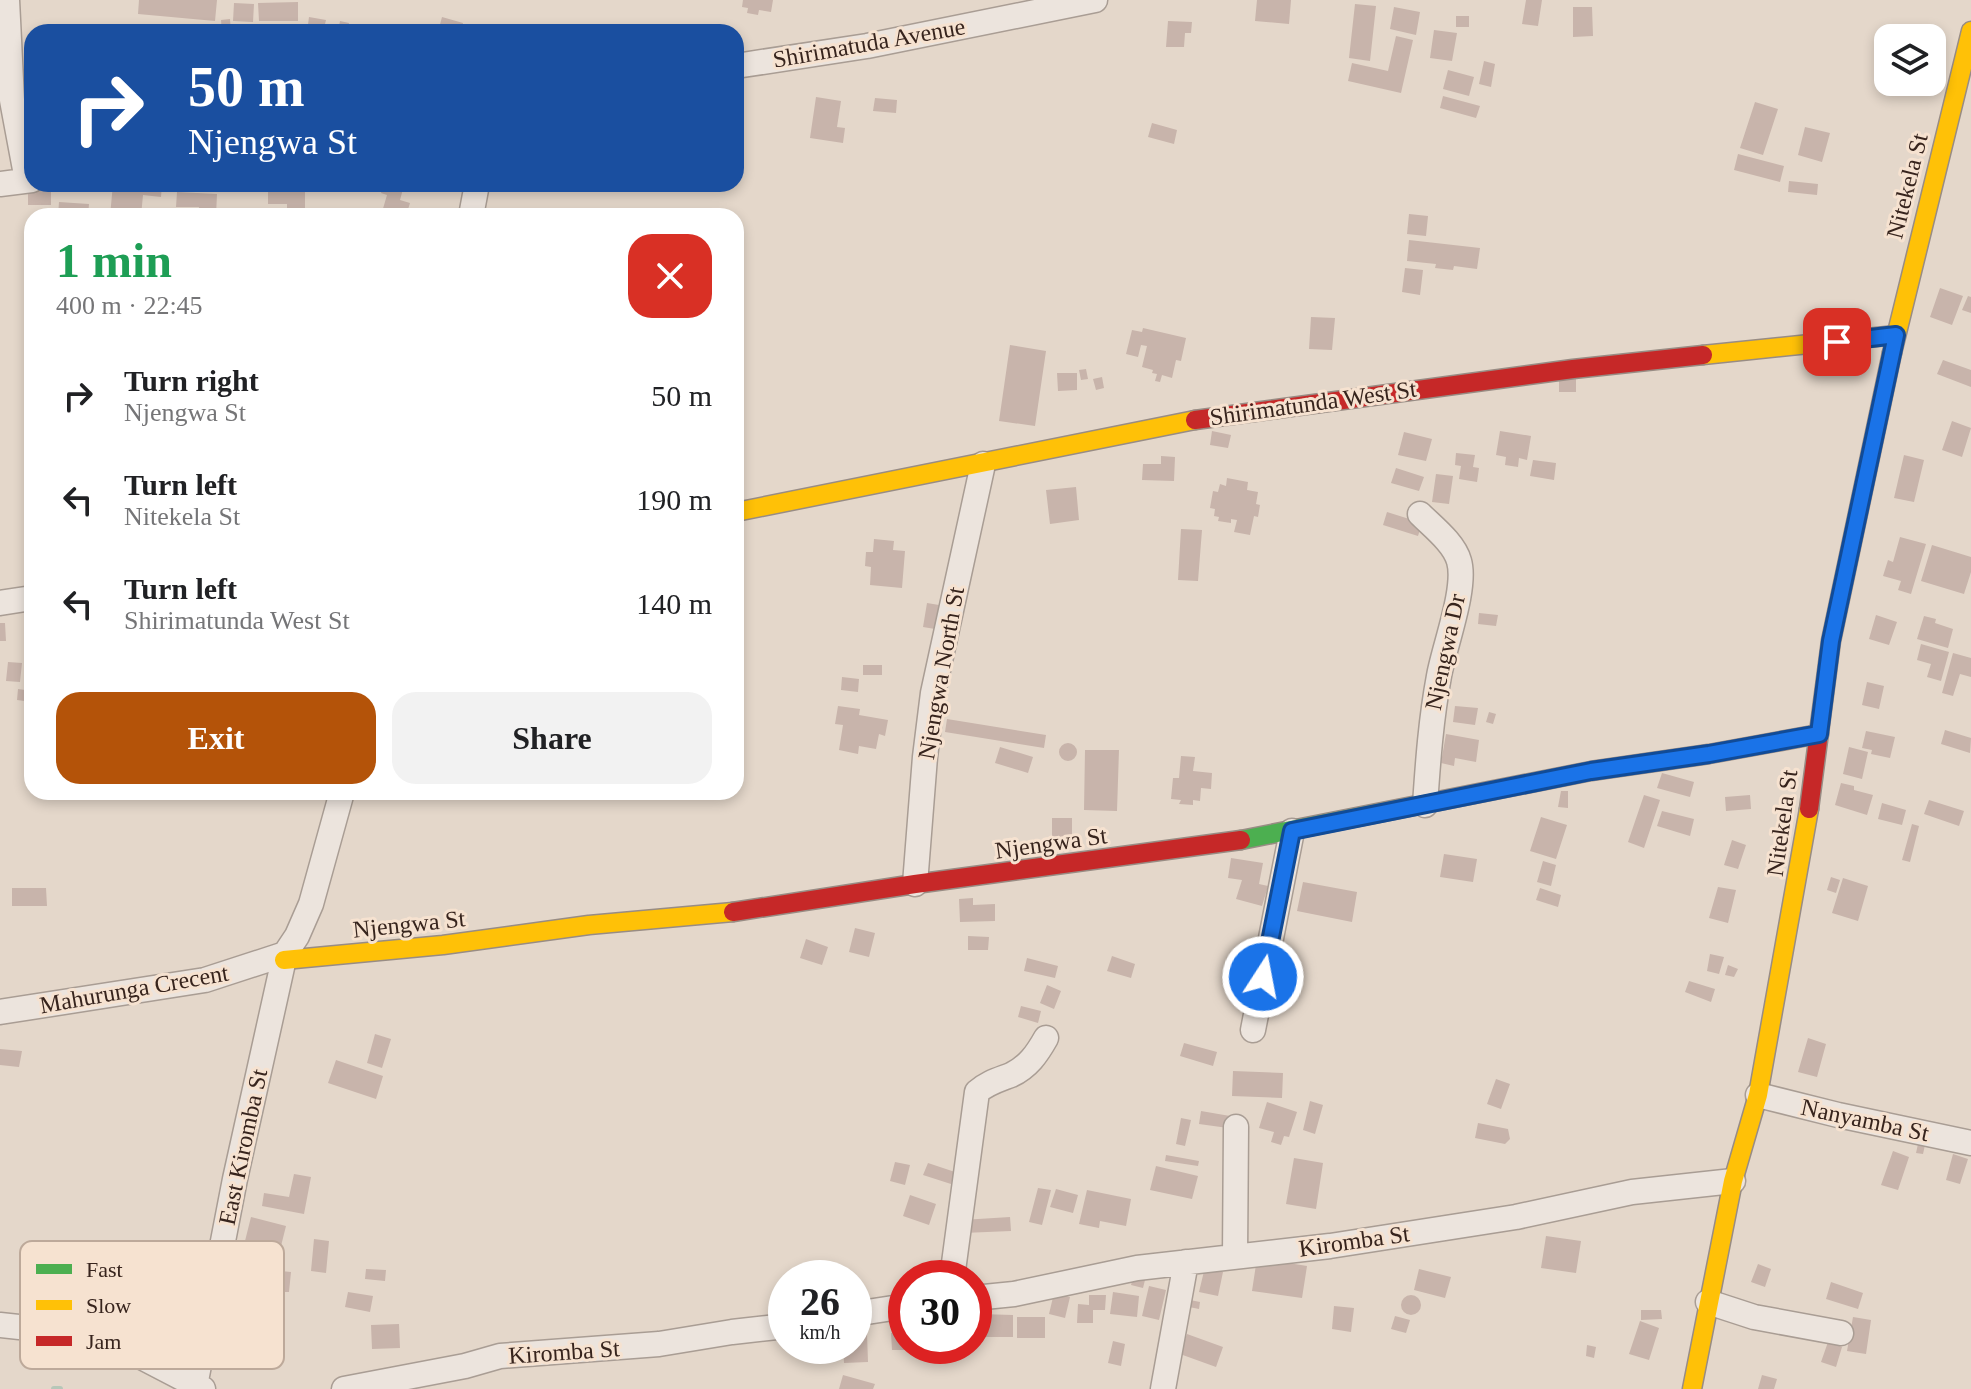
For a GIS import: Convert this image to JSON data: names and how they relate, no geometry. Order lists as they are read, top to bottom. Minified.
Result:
{"streets":{"street":["Shirimatuda Avenue","Nitekela St","Shirimatunda West St","Njengwa Dr","Njengwa North St","Njengwa St","Mahurunga Crecent","Nanyamba St","East Kiromba St","Kiromba St"]},"crossings":[["Nitekela St","Shirimatunda West St"],["Nitekela St","Njengwa St"],["Nitekela St","Nanyamba St"],["Nitekela St","Kiromba St"],["Shirimatunda West St","Njengwa North St"],["Njengwa Dr","Njengwa St"],["Njengwa North St","Njengwa St"],["Njengwa St","Mahurunga Crecent"],["Njengwa St","East Kiromba St"],["Mahurunga Crecent","East Kiromba St"]],"legend":["Fast","Slow","Jam"],"page":{"turn":["50 m","Njengwa St"],"heading":["1 min","400 m · 22:45"],"list":[{"name":"Turn right","note":"Njengwa St","value":"50 m"},{"name":"Turn left","note":"Nitekela St","value":"190 m"},{"name":"Turn left","note":"Shirimatunda West St","value":"140 m"}],"buttons":["Exit","Share"],"speed":"26 km/h","limit":"30"}}
